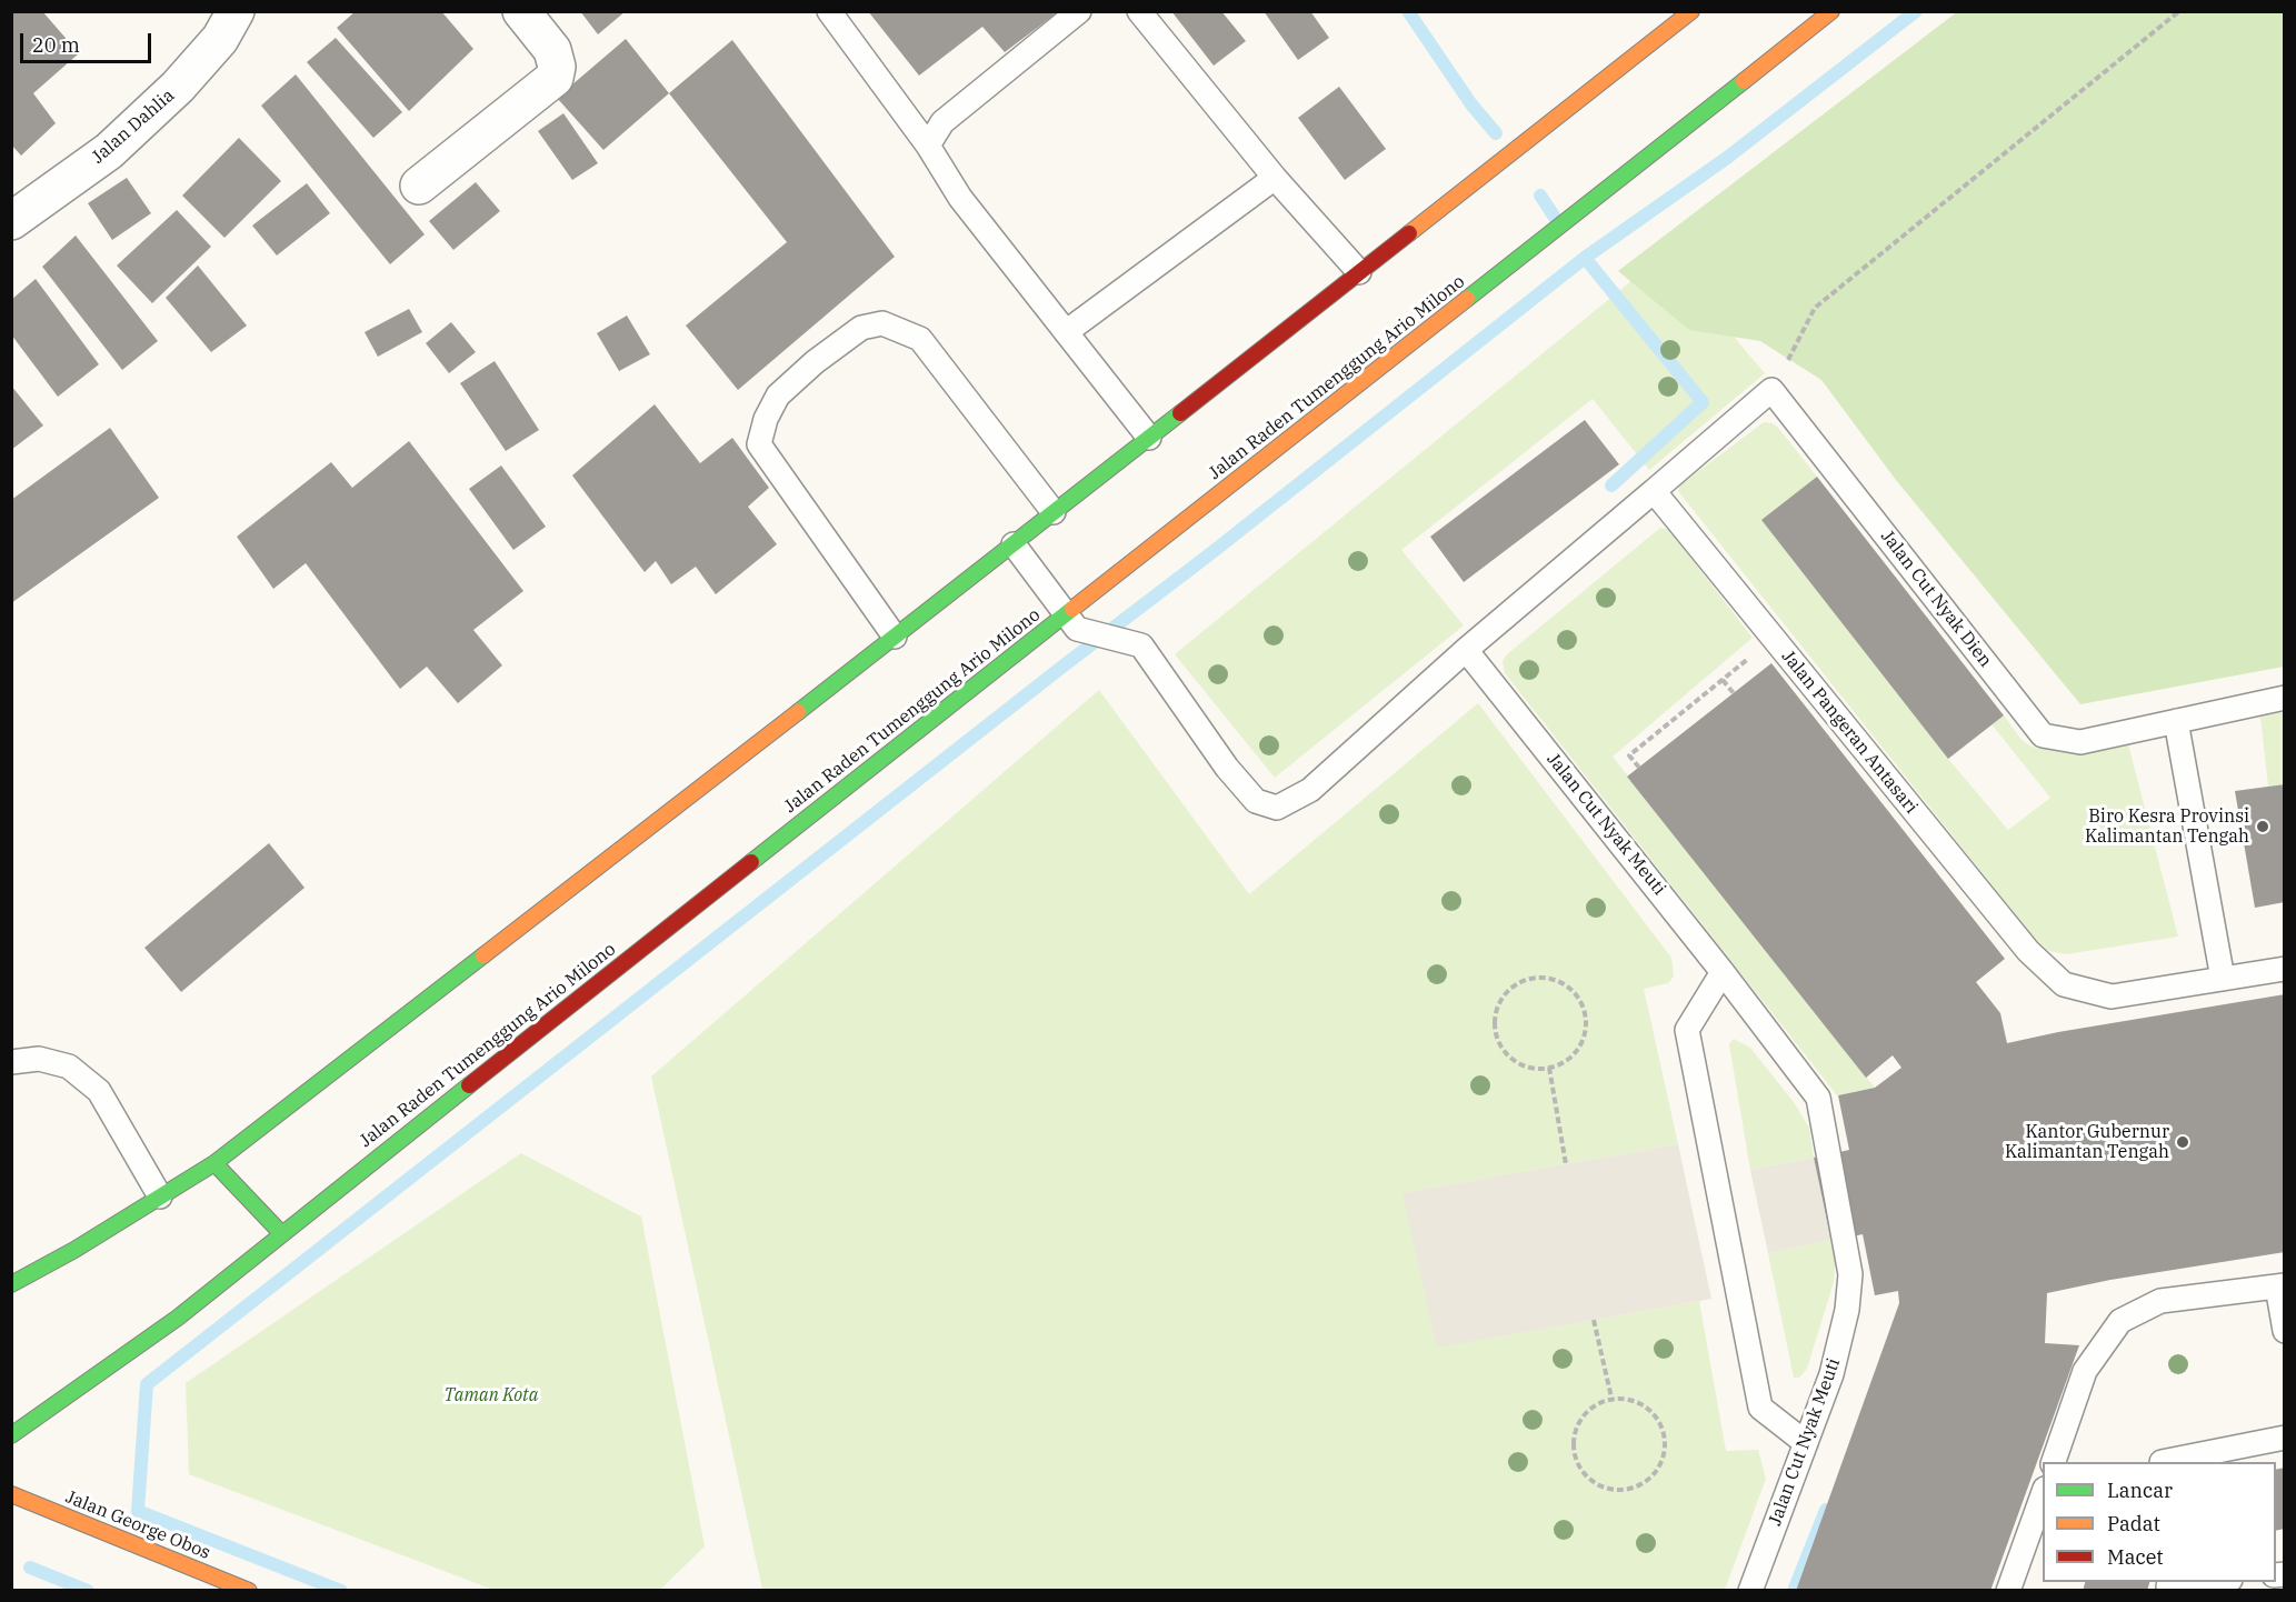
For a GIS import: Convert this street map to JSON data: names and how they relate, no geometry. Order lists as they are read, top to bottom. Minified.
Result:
{"streets":{"main road":["Jalan Raden Tumenggung Ario Milono","Jalan George Obos"],"street":["Jalan Dahlia"],"lane":["Jalan Cut Nyak Dien","Jalan Pangeran Antasari","Jalan Cut Nyak Meuti"]},"parks":["Taman Kota"],"places":["Biro Kesra Provinsi Kalimantan Tengah","Kantor Gubernur Kalimantan Tengah"],"legend":["Lancar","Padat","Macet"],"scale_bar":"20 m"}
